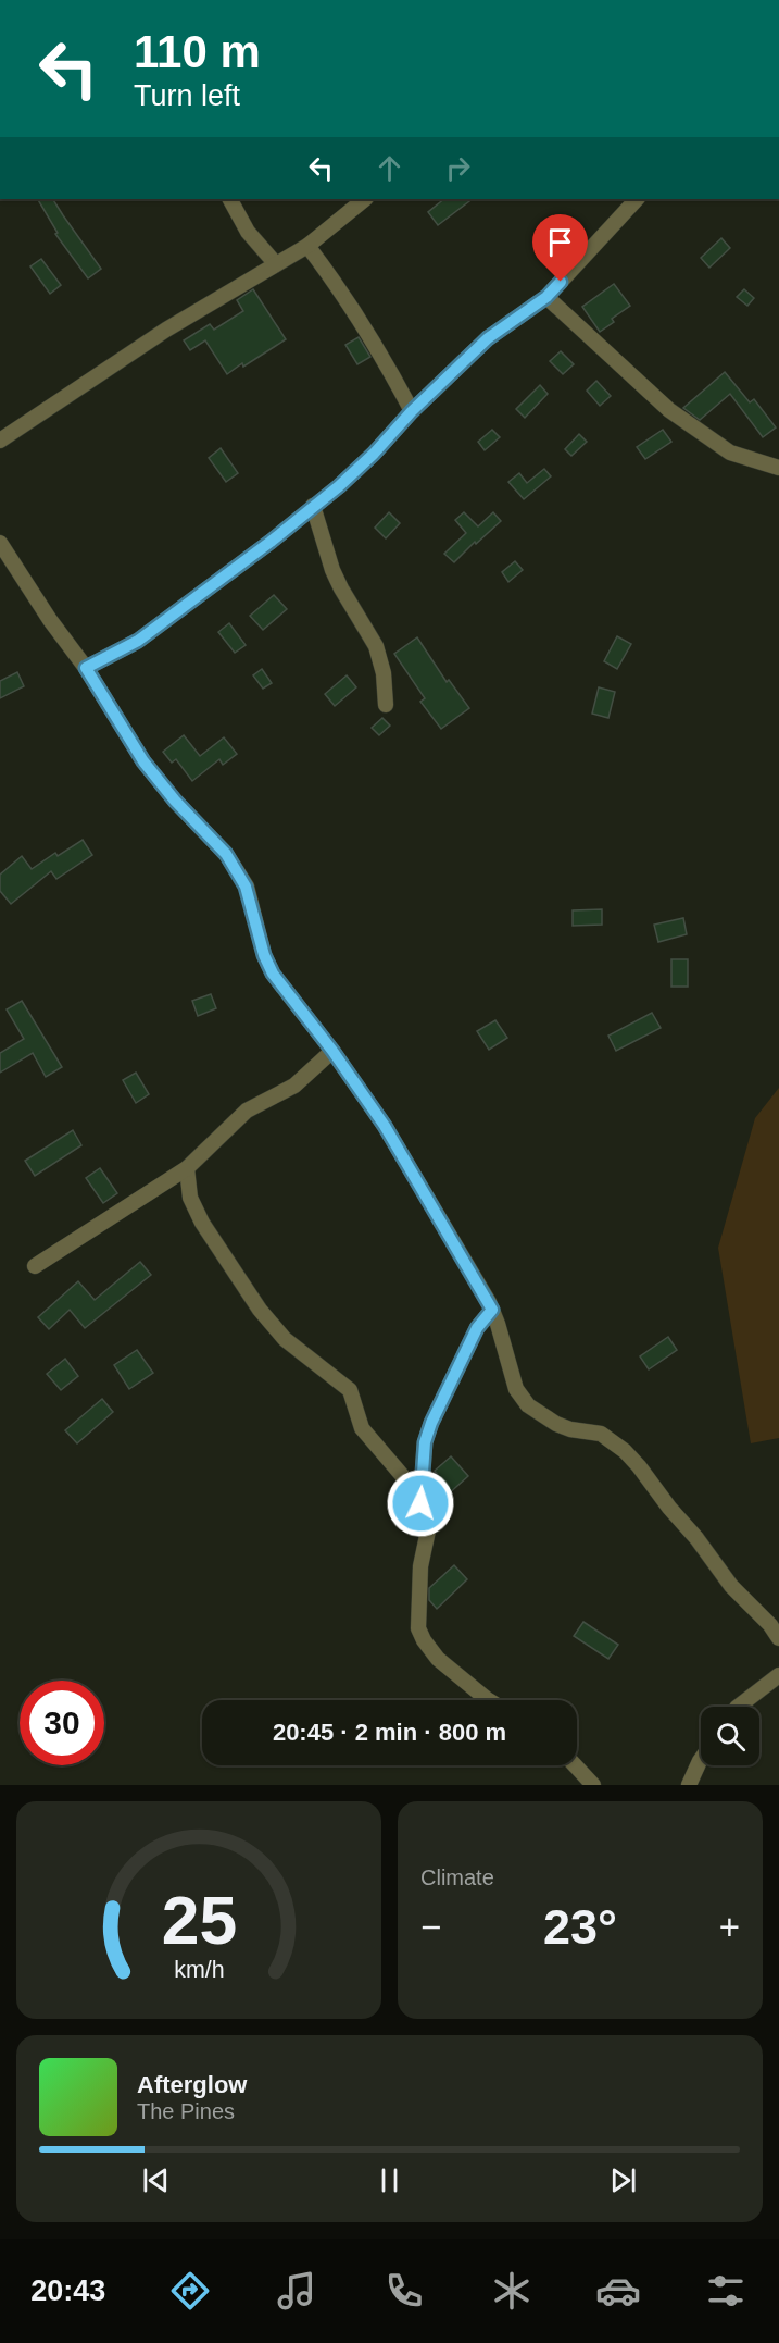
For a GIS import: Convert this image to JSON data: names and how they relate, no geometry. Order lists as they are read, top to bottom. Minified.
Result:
{"page":{"turn":["110 m","Turn left"],"limit":"30","trip":"20:45 · 2 min · 800 m","tile":"Climate","heat":["−","23°","+"],"song":["Afterglow","The Pines"],"tabs":"20:43","gauge":["25","km/h"]}}
